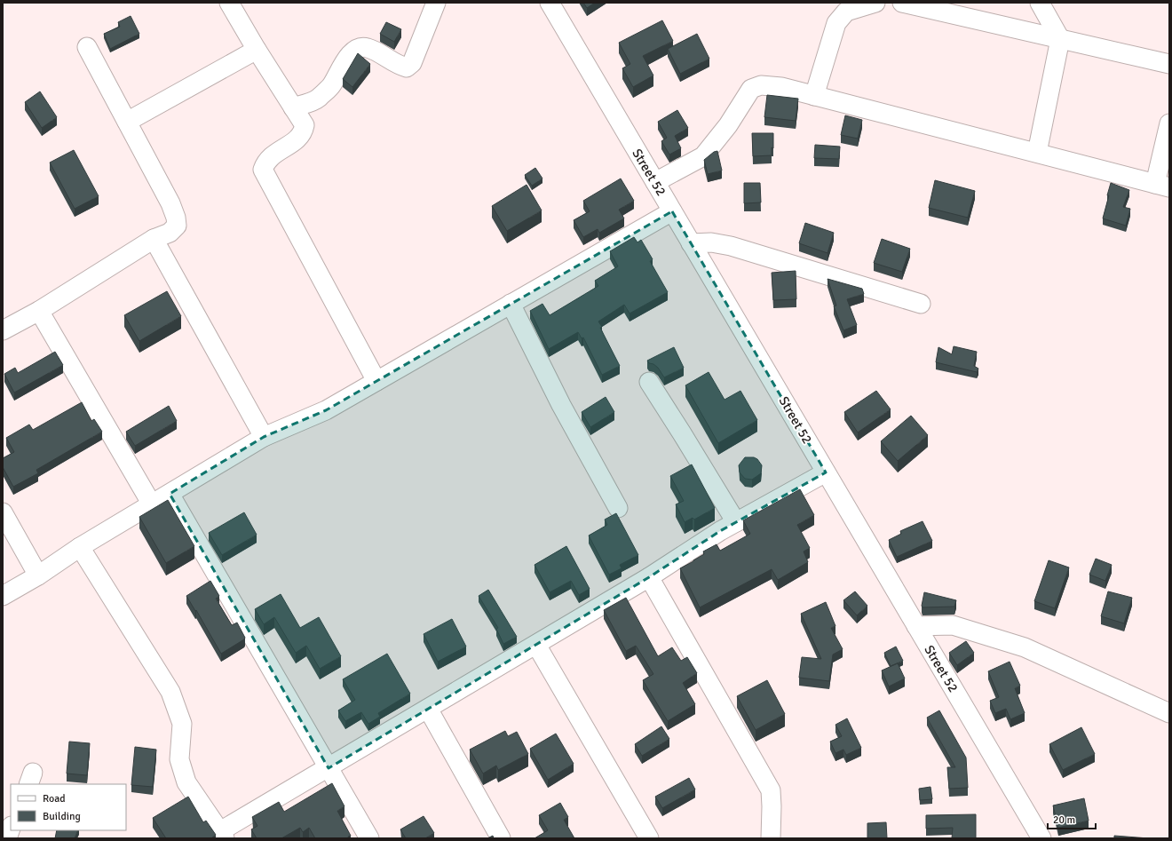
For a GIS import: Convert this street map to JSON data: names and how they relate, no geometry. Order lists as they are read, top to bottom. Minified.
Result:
{"streets":{"street":["Street 52"]},"legend":["Road","Building"],"scale_bar":"20 m"}
